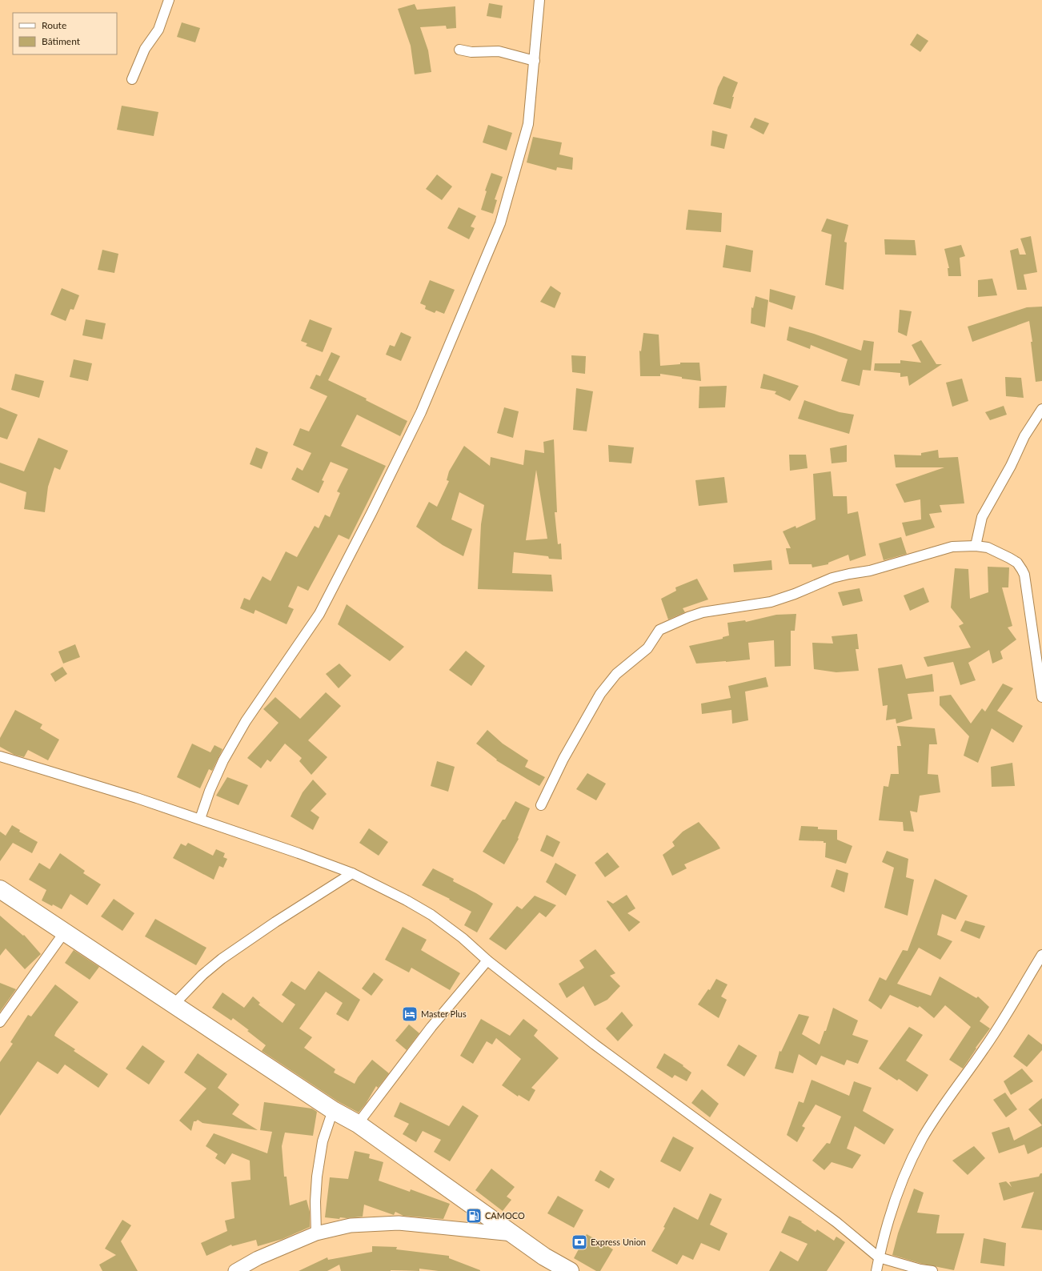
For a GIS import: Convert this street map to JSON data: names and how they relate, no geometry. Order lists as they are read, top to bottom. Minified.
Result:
{"places":{"hotel":["Master Plus"],"fuel station":["CAMOCO"],"bank":["Express Union"]},"legend":["Route","Bâtiment"]}
